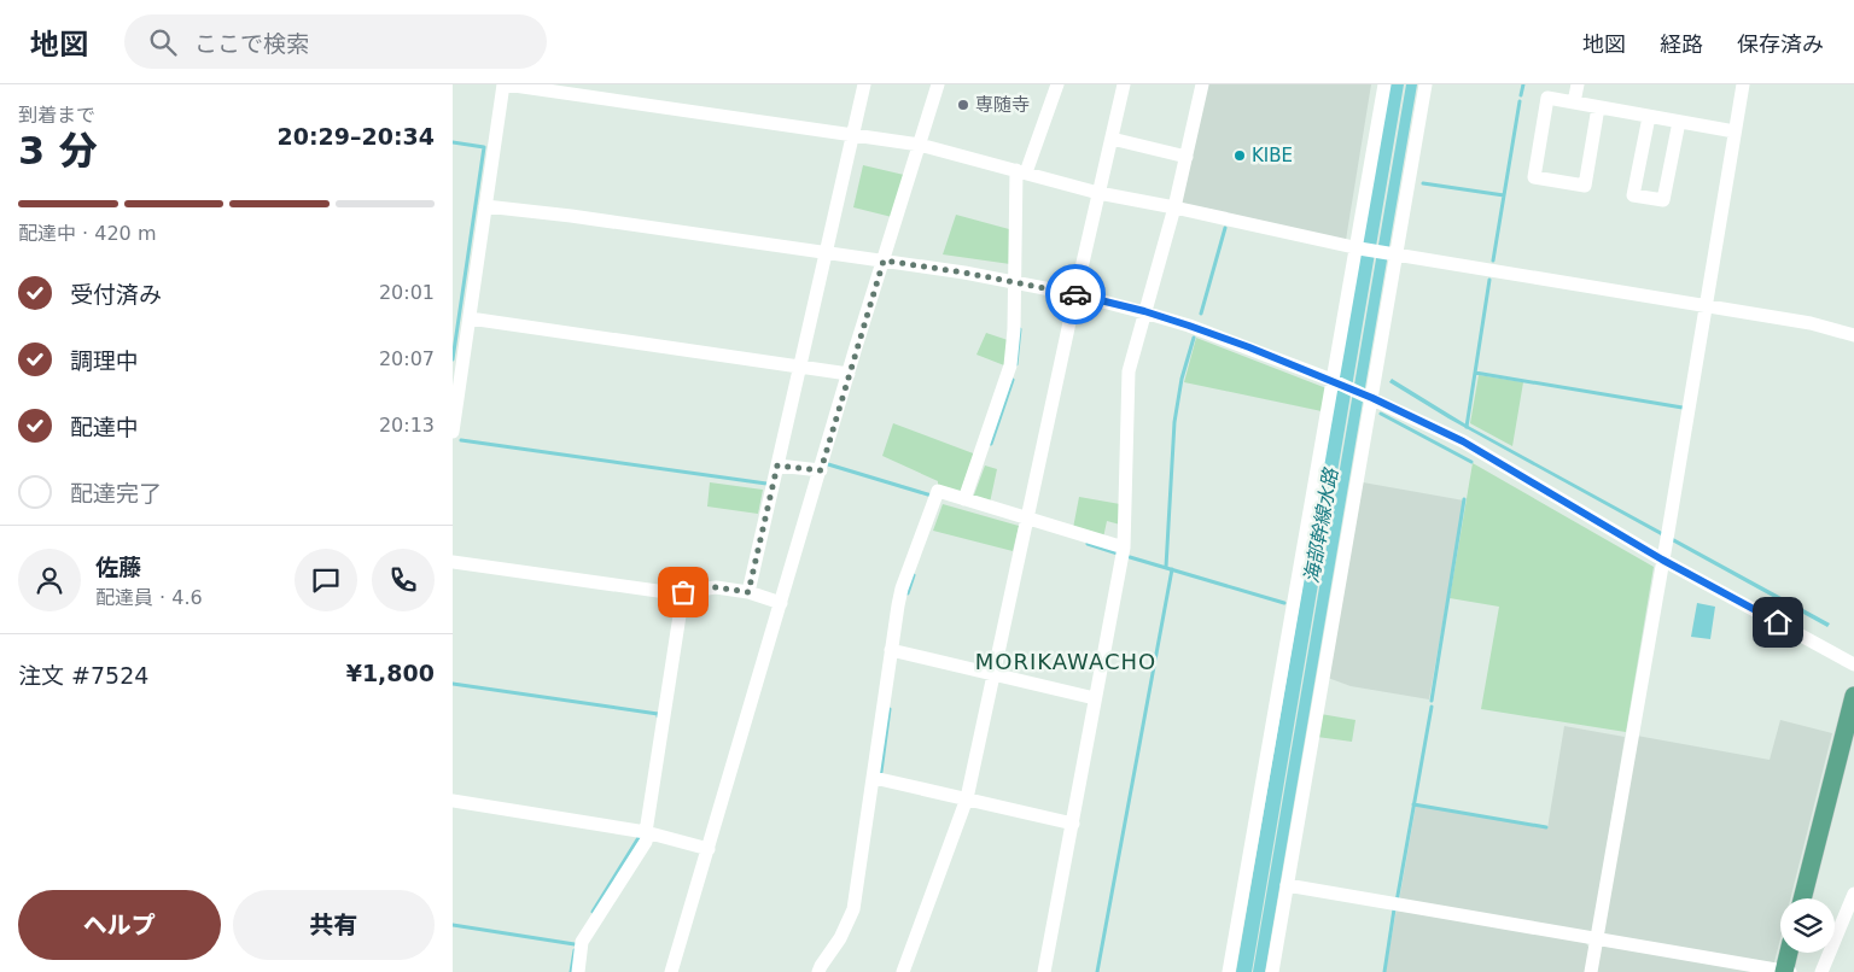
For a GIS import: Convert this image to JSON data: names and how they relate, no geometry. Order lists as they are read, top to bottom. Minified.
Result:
{"districts":["MORIKAWACHO"],"water":["海部幹線水路"],"places":["専随寺","KIBE"],"page":{"header":"地図","search":"ここで検索","nav":["地図","経路","保存済み"],"heading":["3 分","到着まで","20:29–20:34"],"panel":["佐藤","配達員 · 4.6","注文 #7524","¥1,800"],"bar":"配達中 · 420 m","list":[["受付済み","20:01"],["調理中","20:07"],["配達中","20:13"],"配達完了"],"buttons":["ヘルプ","共有"]}}
